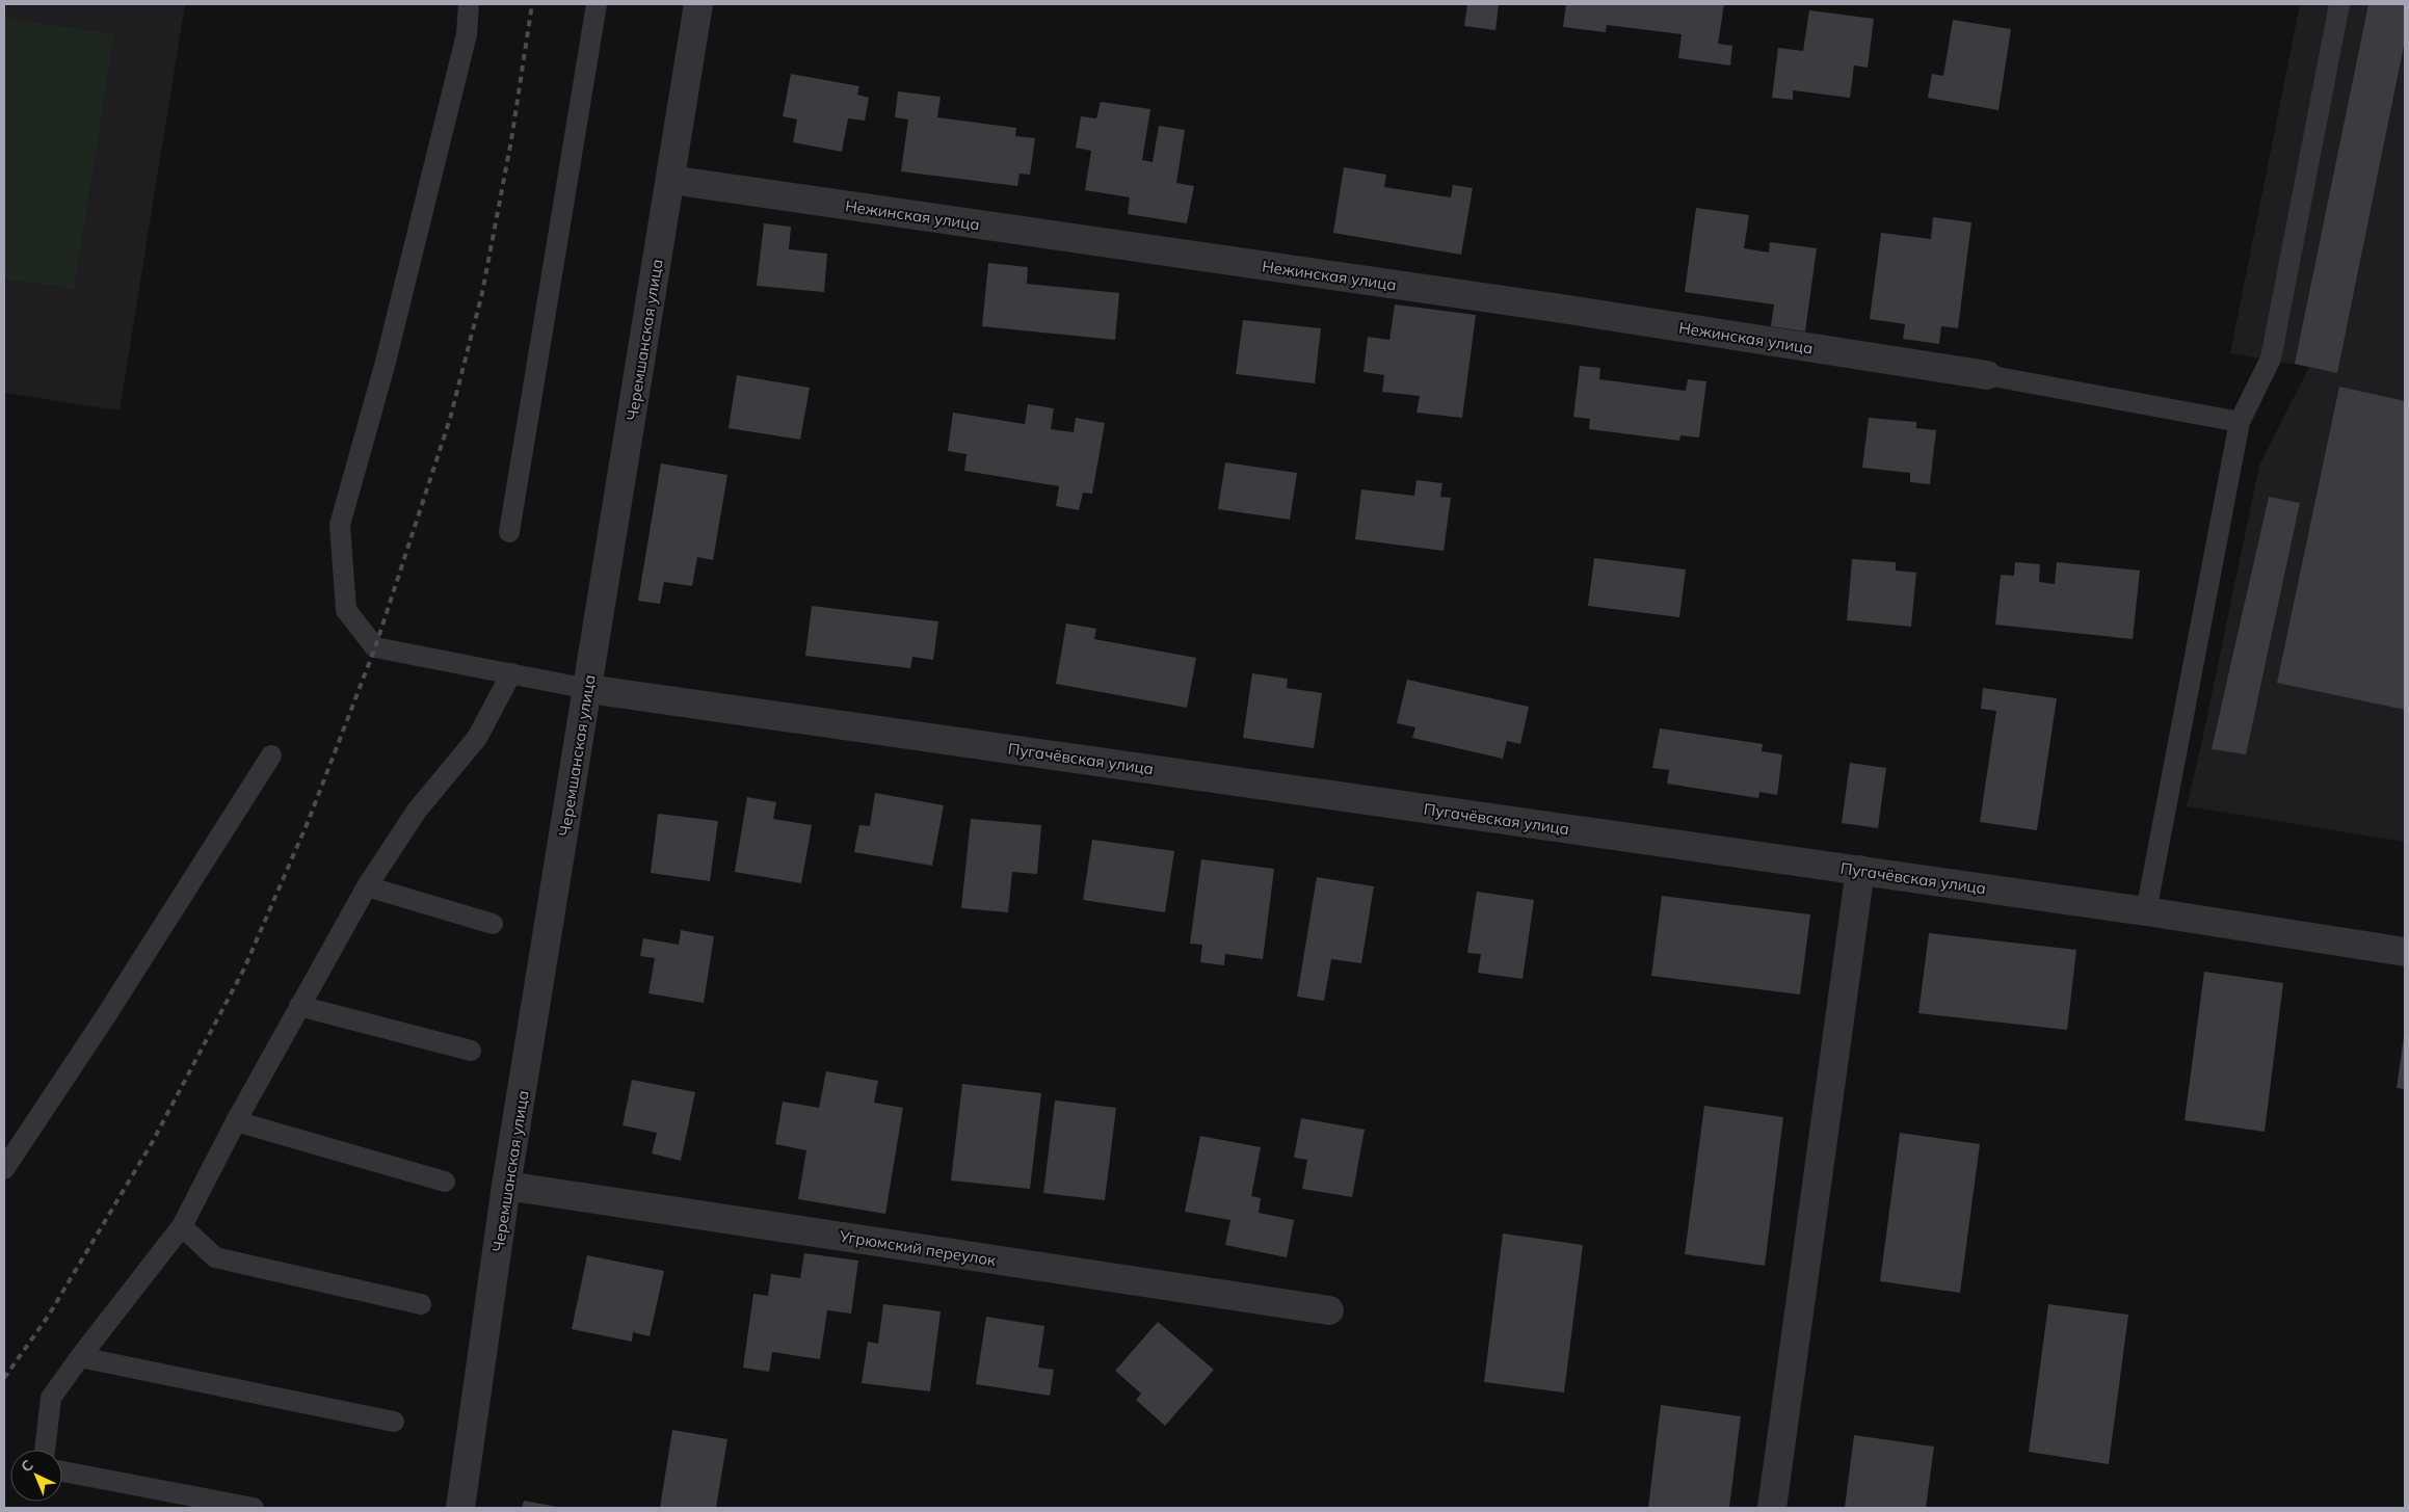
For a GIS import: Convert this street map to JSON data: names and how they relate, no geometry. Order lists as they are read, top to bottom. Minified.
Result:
{"streets":{"street":["Нежинская улица","Черемшанская улица","Пугачёвская улица","Угрюмский переулок"]},"crossings":[["Нежинская улица","Черемшанская улица"],["Черемшанская улица","Пугачёвская улица"],["Черемшанская улица","Угрюмский переулок"]],"north":"top left"}
